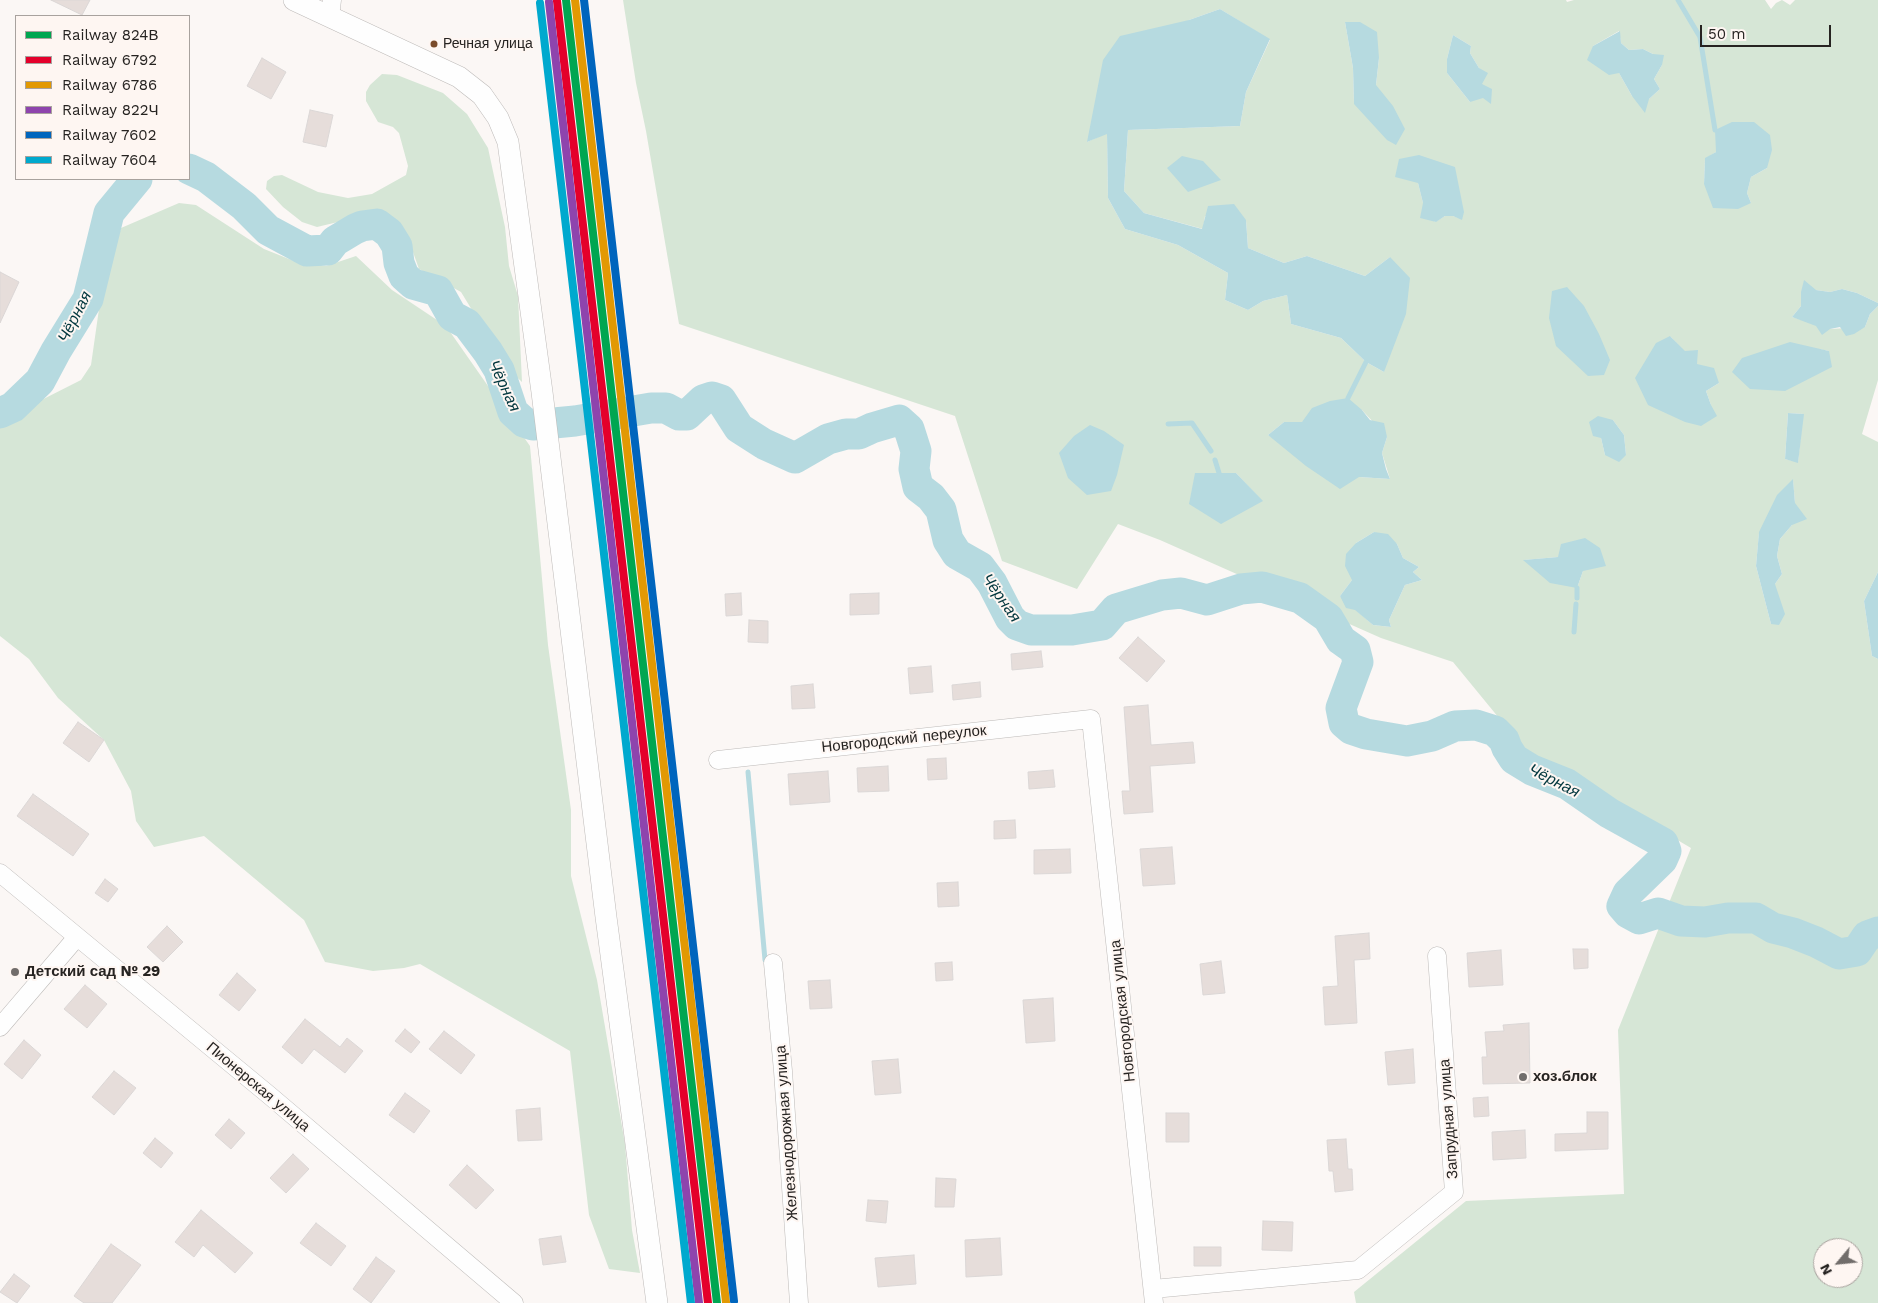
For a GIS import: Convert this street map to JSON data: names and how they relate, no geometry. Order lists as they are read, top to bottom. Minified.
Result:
{"streets":{"street":["Новгородский переулок","Новгородская улица","Пионерская улица","Запрудная улица","Железнодорожная улица"]},"crossings":[["Новгородский переулок","Новгородская улица"],["Новгородская улица","Запрудная улица"]],"water":["Чёрная"],"places":["Речная улица","Детский сад № 29","хоз.блок"],"lines":["rail line 824В","rail line 6786","rail line 7602","rail line 6792","rail line 822Ч","rail line 7604"],"legend":["Railway 824В","Railway 6792","Railway 6786","Railway 822Ч","Railway 7602","Railway 7604"],"scale_bar":"50 m","north":"bottom left"}
